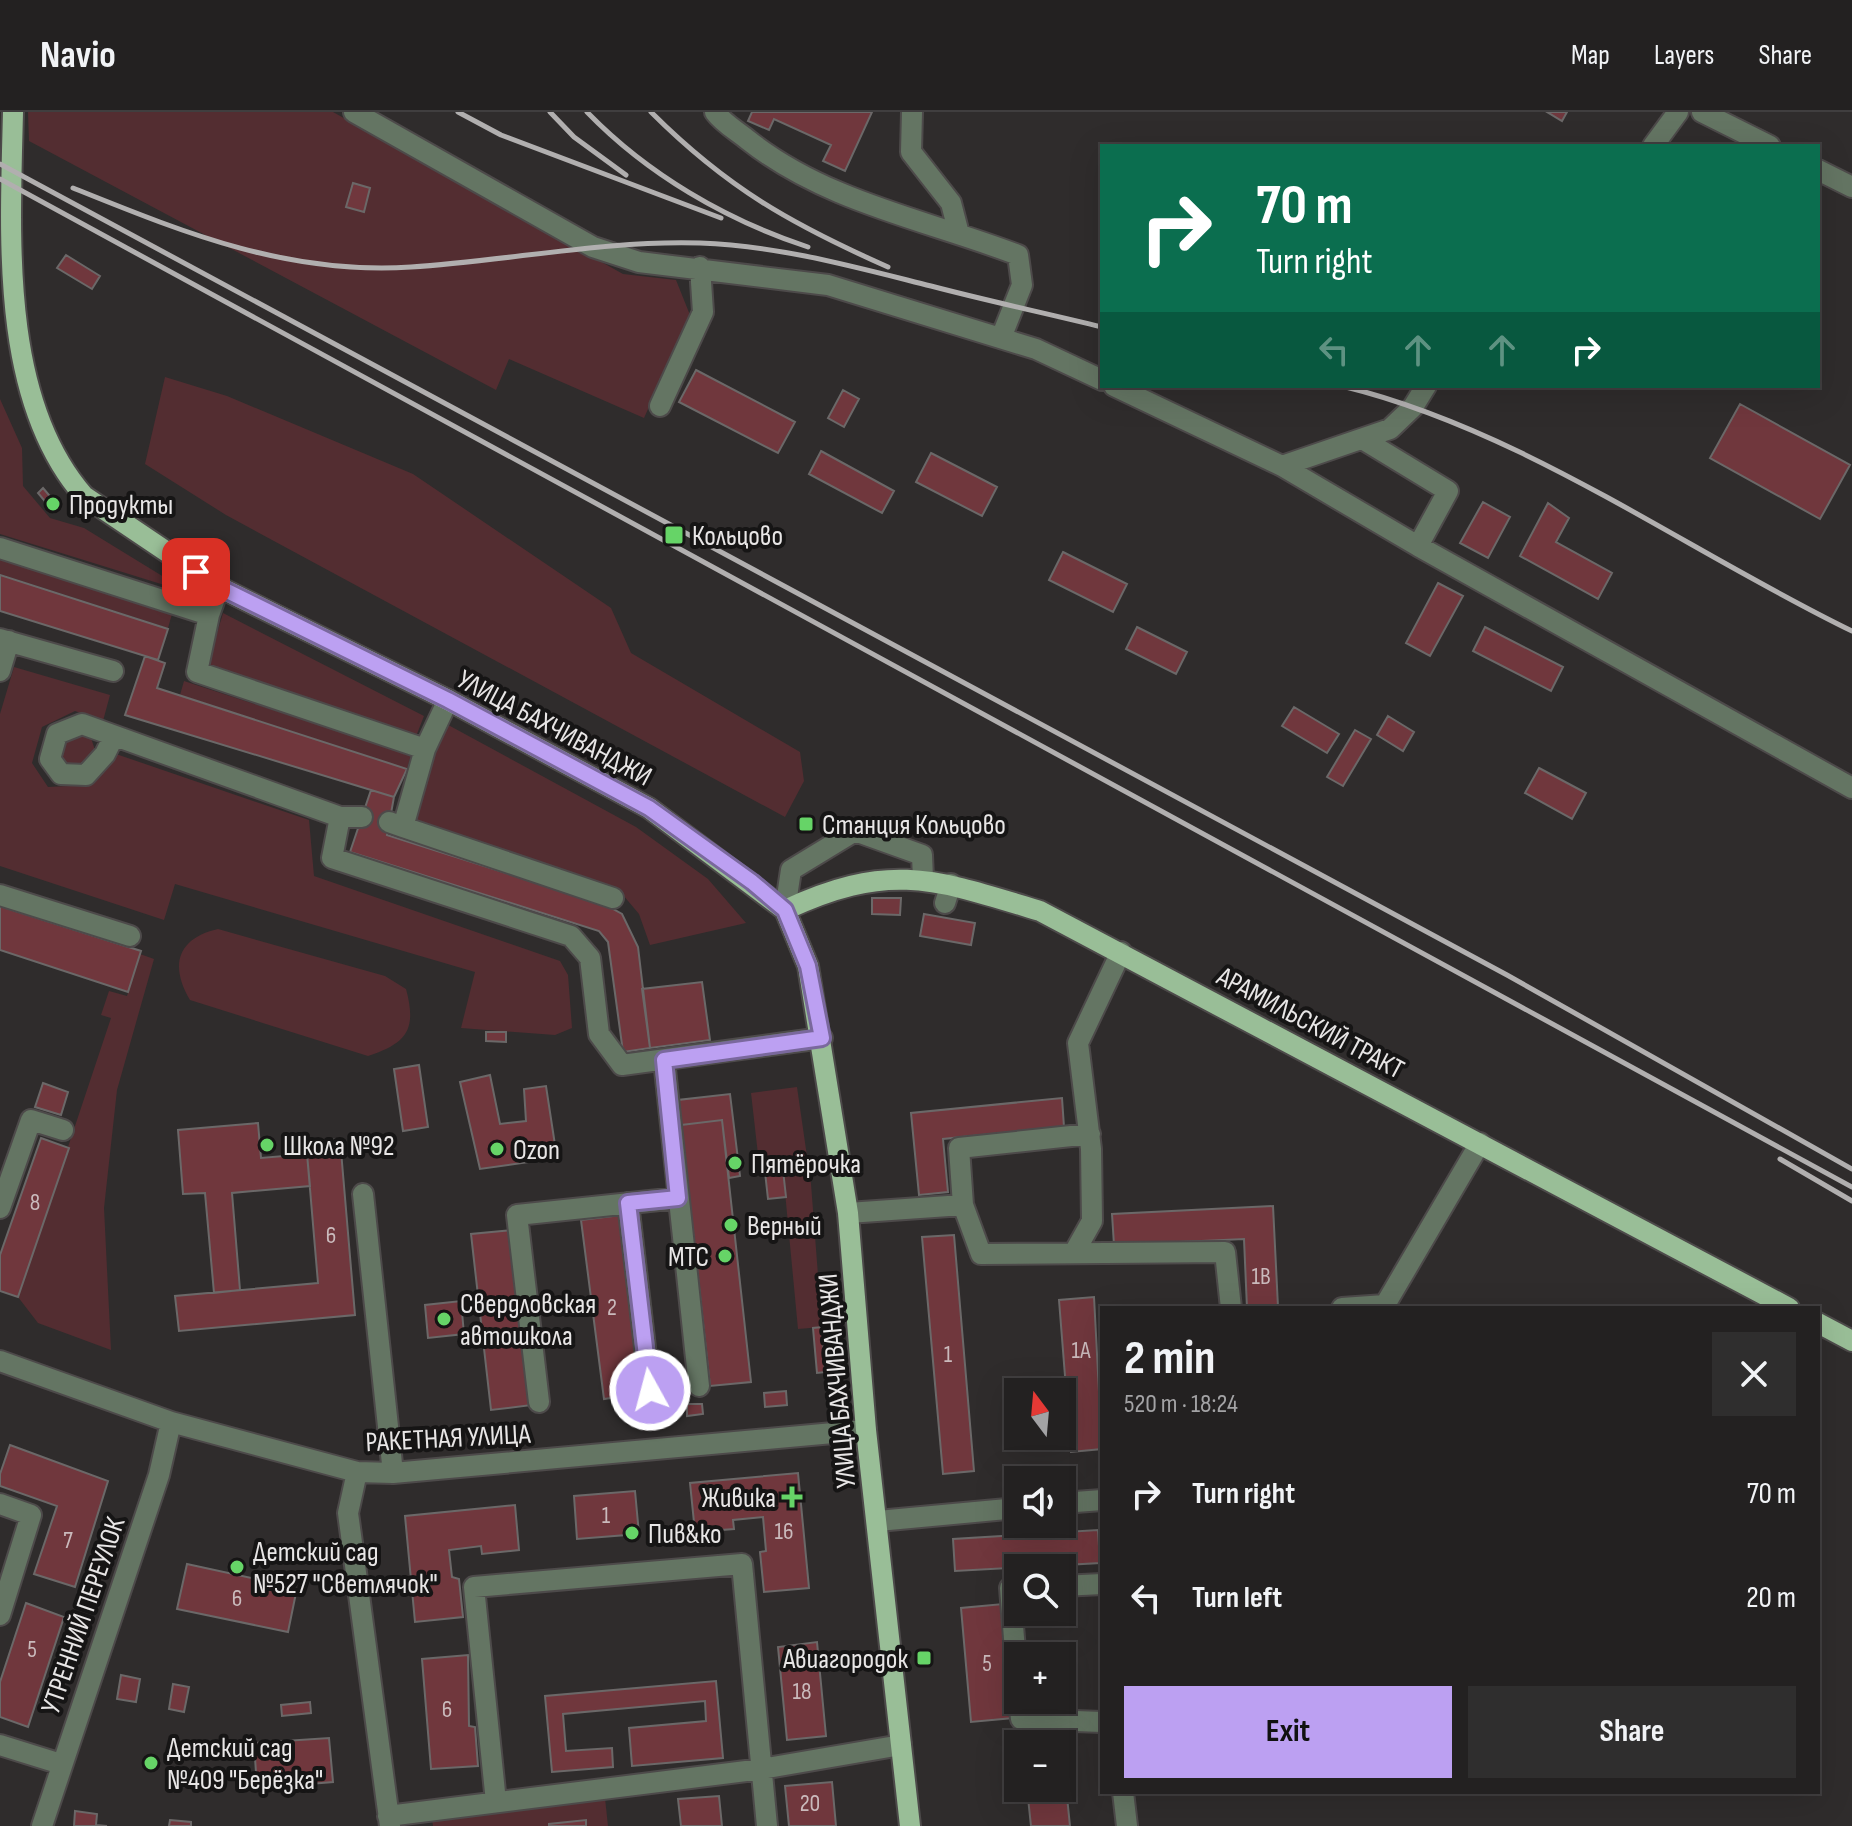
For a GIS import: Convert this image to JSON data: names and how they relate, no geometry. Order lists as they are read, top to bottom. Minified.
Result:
{"streets":{"main road":["УЛИЦА БАХЧИВАНДЖИ","АРАМИЛЬСКИЙ ТРАКТ"],"street":["РАКЕТНАЯ УЛИЦА","УТРЕННИЙ ПЕРЕУЛОК"]},"crossings":[["УЛИЦА БАХЧИВАНДЖИ","АРАМИЛЬСКИЙ ТРАКТ"],["УЛИЦА БАХЧИВАНДЖИ","РАКЕТНАЯ УЛИЦА"],["РАКЕТНАЯ УЛИЦА","УТРЕННИЙ ПЕРЕУЛОК"]],"places":{"other":["Продукты","Школа №92","Ozon","Пятёрочка","Верный","МТС","Свердловская автошкола","Пив&ко","Детский сад №527 \"Светлячок\"","Детский сад №409 \"Берёзка\""],"transit":["Кольцово","Станция Кольцово","Авиагородок"],"health":["Живика"]},"house_numbers":["8","6","1В","2","1А","1","1","16","7","6","5","5","18","6","20"],"north":"top","page":{"header":"Navio","nav":["Map","Layers","Share"],"turn":["70 m","Turn right"],"heading":["2 min","520 m · 18:24"],"map_buttons":["+","−"],"list":[{"name":"Turn right","value":"70 m"},{"name":"Turn left","value":"20 m"}],"buttons":["Exit","Share"]}}
